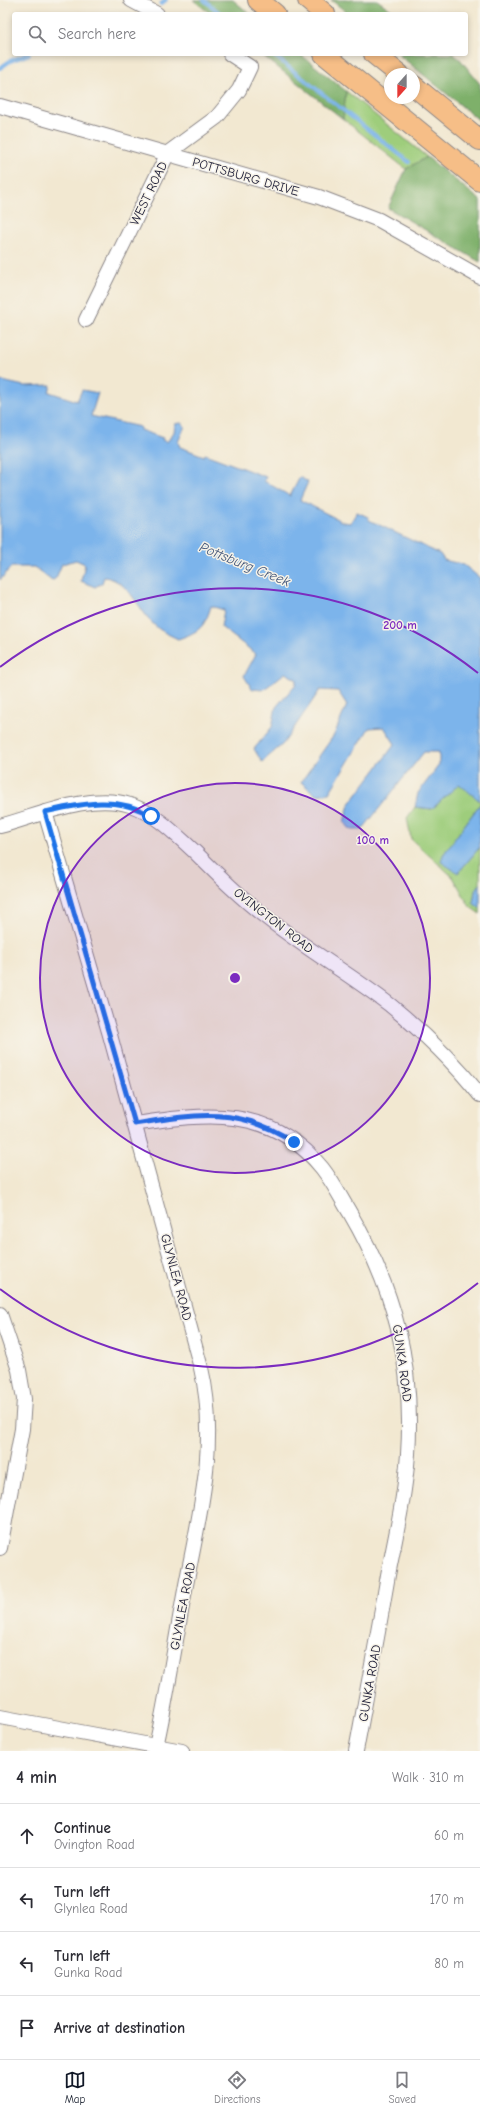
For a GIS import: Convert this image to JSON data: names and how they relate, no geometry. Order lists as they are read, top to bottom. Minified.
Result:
{"streets":{"street":["POTTSBURG DRIVE","WEST ROAD","OVINGTON ROAD","GLYNLEA ROAD","GUNKA ROAD"]},"crossings":[["POTTSBURG DRIVE","WEST ROAD"],["OVINGTON ROAD","GLYNLEA ROAD"],["GLYNLEA ROAD","GUNKA ROAD"]],"water":["Pottsburg Creek"],"north":"bottom","page":{"search":"Search here","heading":["4 min","Walk · 310 m"],"list":[["Continue","Ovington Road","60 m"],["Turn left","Glynlea Road","170 m"],["Turn left","Gunka Road","80 m"],"Arrive at destination"],"nav":["Map","Directions","Saved"]},"rings":["200 m","100 m"]}
